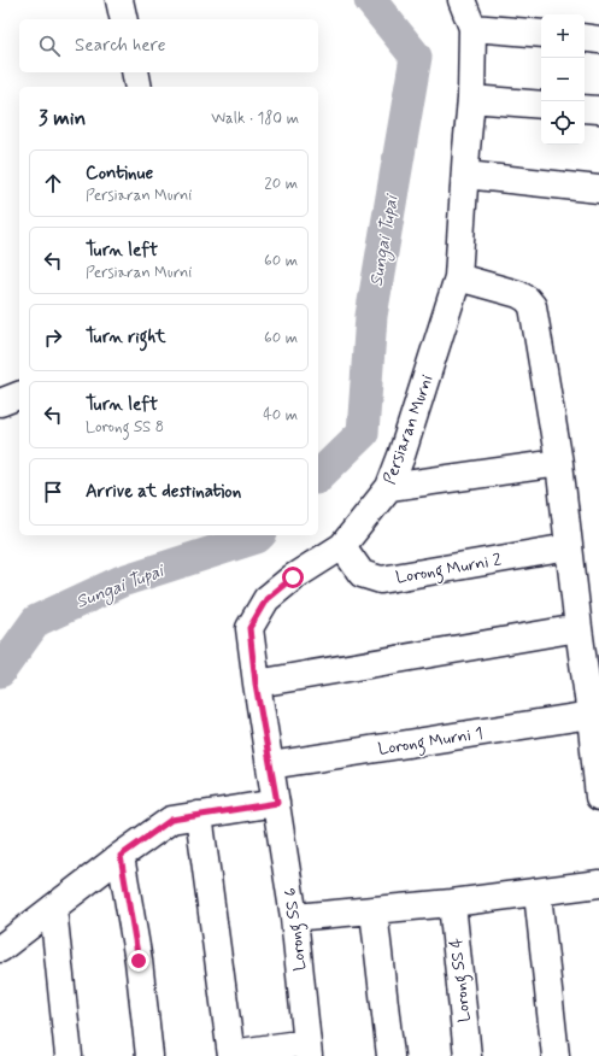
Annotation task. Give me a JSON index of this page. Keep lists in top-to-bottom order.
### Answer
{
  "streets": {
    "street": [
      "Persiaran Murni",
      "Lorong Murni 2",
      "Lorong Murni 1",
      "Lorong SS 6",
      "Lorong SS 4"
    ]
  },
  "crossings": [
    ["Persiaran Murni", "Lorong Murni 2"],
    ["Persiaran Murni", "Lorong Murni 1"],
    ["Persiaran Murni", "Lorong SS 6"]
  ],
  "water": ["Sungai Tupai"],
  "page": {
    "map_buttons": ["+", "−"],
    "search": "Search here",
    "heading": ["3 min", "Walk · 180 m"],
    "list": [
      ["Continue", "Persiaran Murni", "20 m"],
      ["Turn left", "Persiaran Murni", "60 m"],
      ["Turn right", "60 m"],
      ["Turn left", "Lorong SS 8", "40 m"],
      "Arrive at destination"
    ]
  }
}
